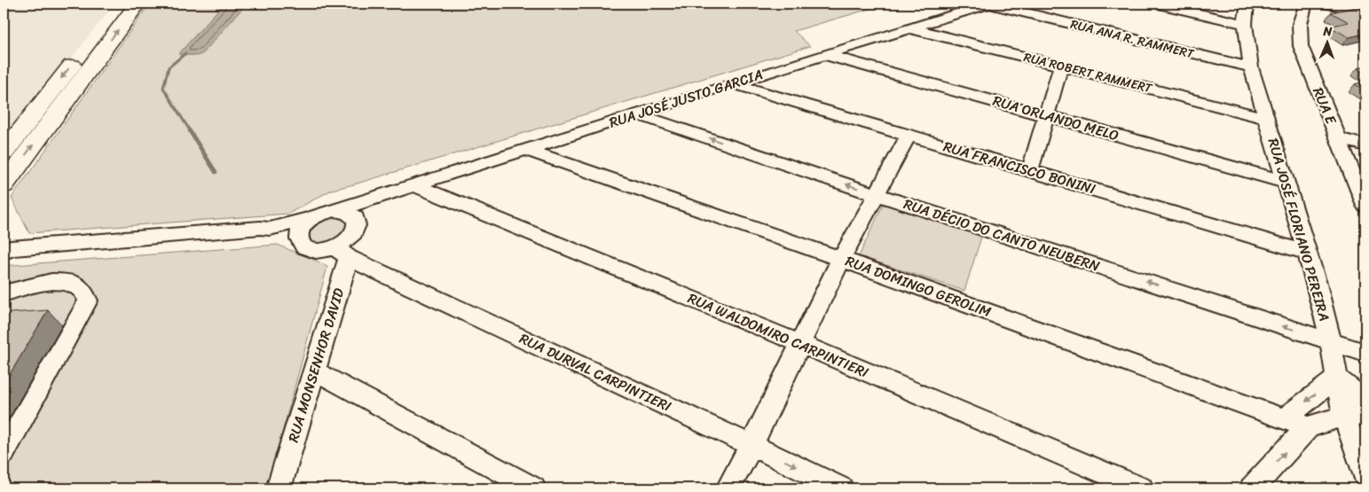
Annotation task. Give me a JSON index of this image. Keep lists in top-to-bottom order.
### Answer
{
  "streets": {
    "street": [
      "RUA ANA R. RAMMERT",
      "RUA ROBERT RAMMERT",
      "RUA JOSÉ JUSTO GARCIA",
      "RUA E",
      "RUA ORLANDO MELO",
      "RUA FRANCISCO BONINI",
      "RUA JOSÉ FLORIANO PEREIRA",
      "RUA DÉCIO DO CANTO NEUBERN",
      "RUA DOMINGO GEROLIM",
      "RUA WALDOMIRO CARPINTIERI",
      "RUA MONSENHOR DAVID",
      "RUA DURVAL CARPINTIERI"
    ]
  },
  "crossings": [
    ["RUA ANA R. RAMMERT", "RUA JOSÉ JUSTO GARCIA"],
    ["RUA ANA R. RAMMERT", "RUA JOSÉ FLORIANO PEREIRA"],
    ["RUA ROBERT RAMMERT", "RUA JOSÉ JUSTO GARCIA"],
    ["RUA ROBERT RAMMERT", "RUA JOSÉ FLORIANO PEREIRA"],
    ["RUA JOSÉ JUSTO GARCIA", "RUA ORLANDO MELO"],
    ["RUA JOSÉ JUSTO GARCIA", "RUA FRANCISCO BONINI"],
    ["RUA JOSÉ JUSTO GARCIA", "RUA DÉCIO DO CANTO NEUBERN"],
    ["RUA JOSÉ JUSTO GARCIA", "RUA DOMINGO GEROLIM"],
    ["RUA JOSÉ JUSTO GARCIA", "RUA WALDOMIRO CARPINTIERI"],
    ["RUA JOSÉ JUSTO GARCIA", "RUA MONSENHOR DAVID"],
    ["RUA JOSÉ JUSTO GARCIA", "RUA DURVAL CARPINTIERI"],
    ["RUA ORLANDO MELO", "RUA JOSÉ FLORIANO PEREIRA"],
    ["RUA FRANCISCO BONINI", "RUA JOSÉ FLORIANO PEREIRA"],
    ["RUA JOSÉ FLORIANO PEREIRA", "RUA DÉCIO DO CANTO NEUBERN"],
    ["RUA MONSENHOR DAVID", "RUA DURVAL CARPINTIERI"]
  ],
  "one_way": ["RUA DÉCIO DO CANTO NEUBERN"],
  "north": "top"
}
